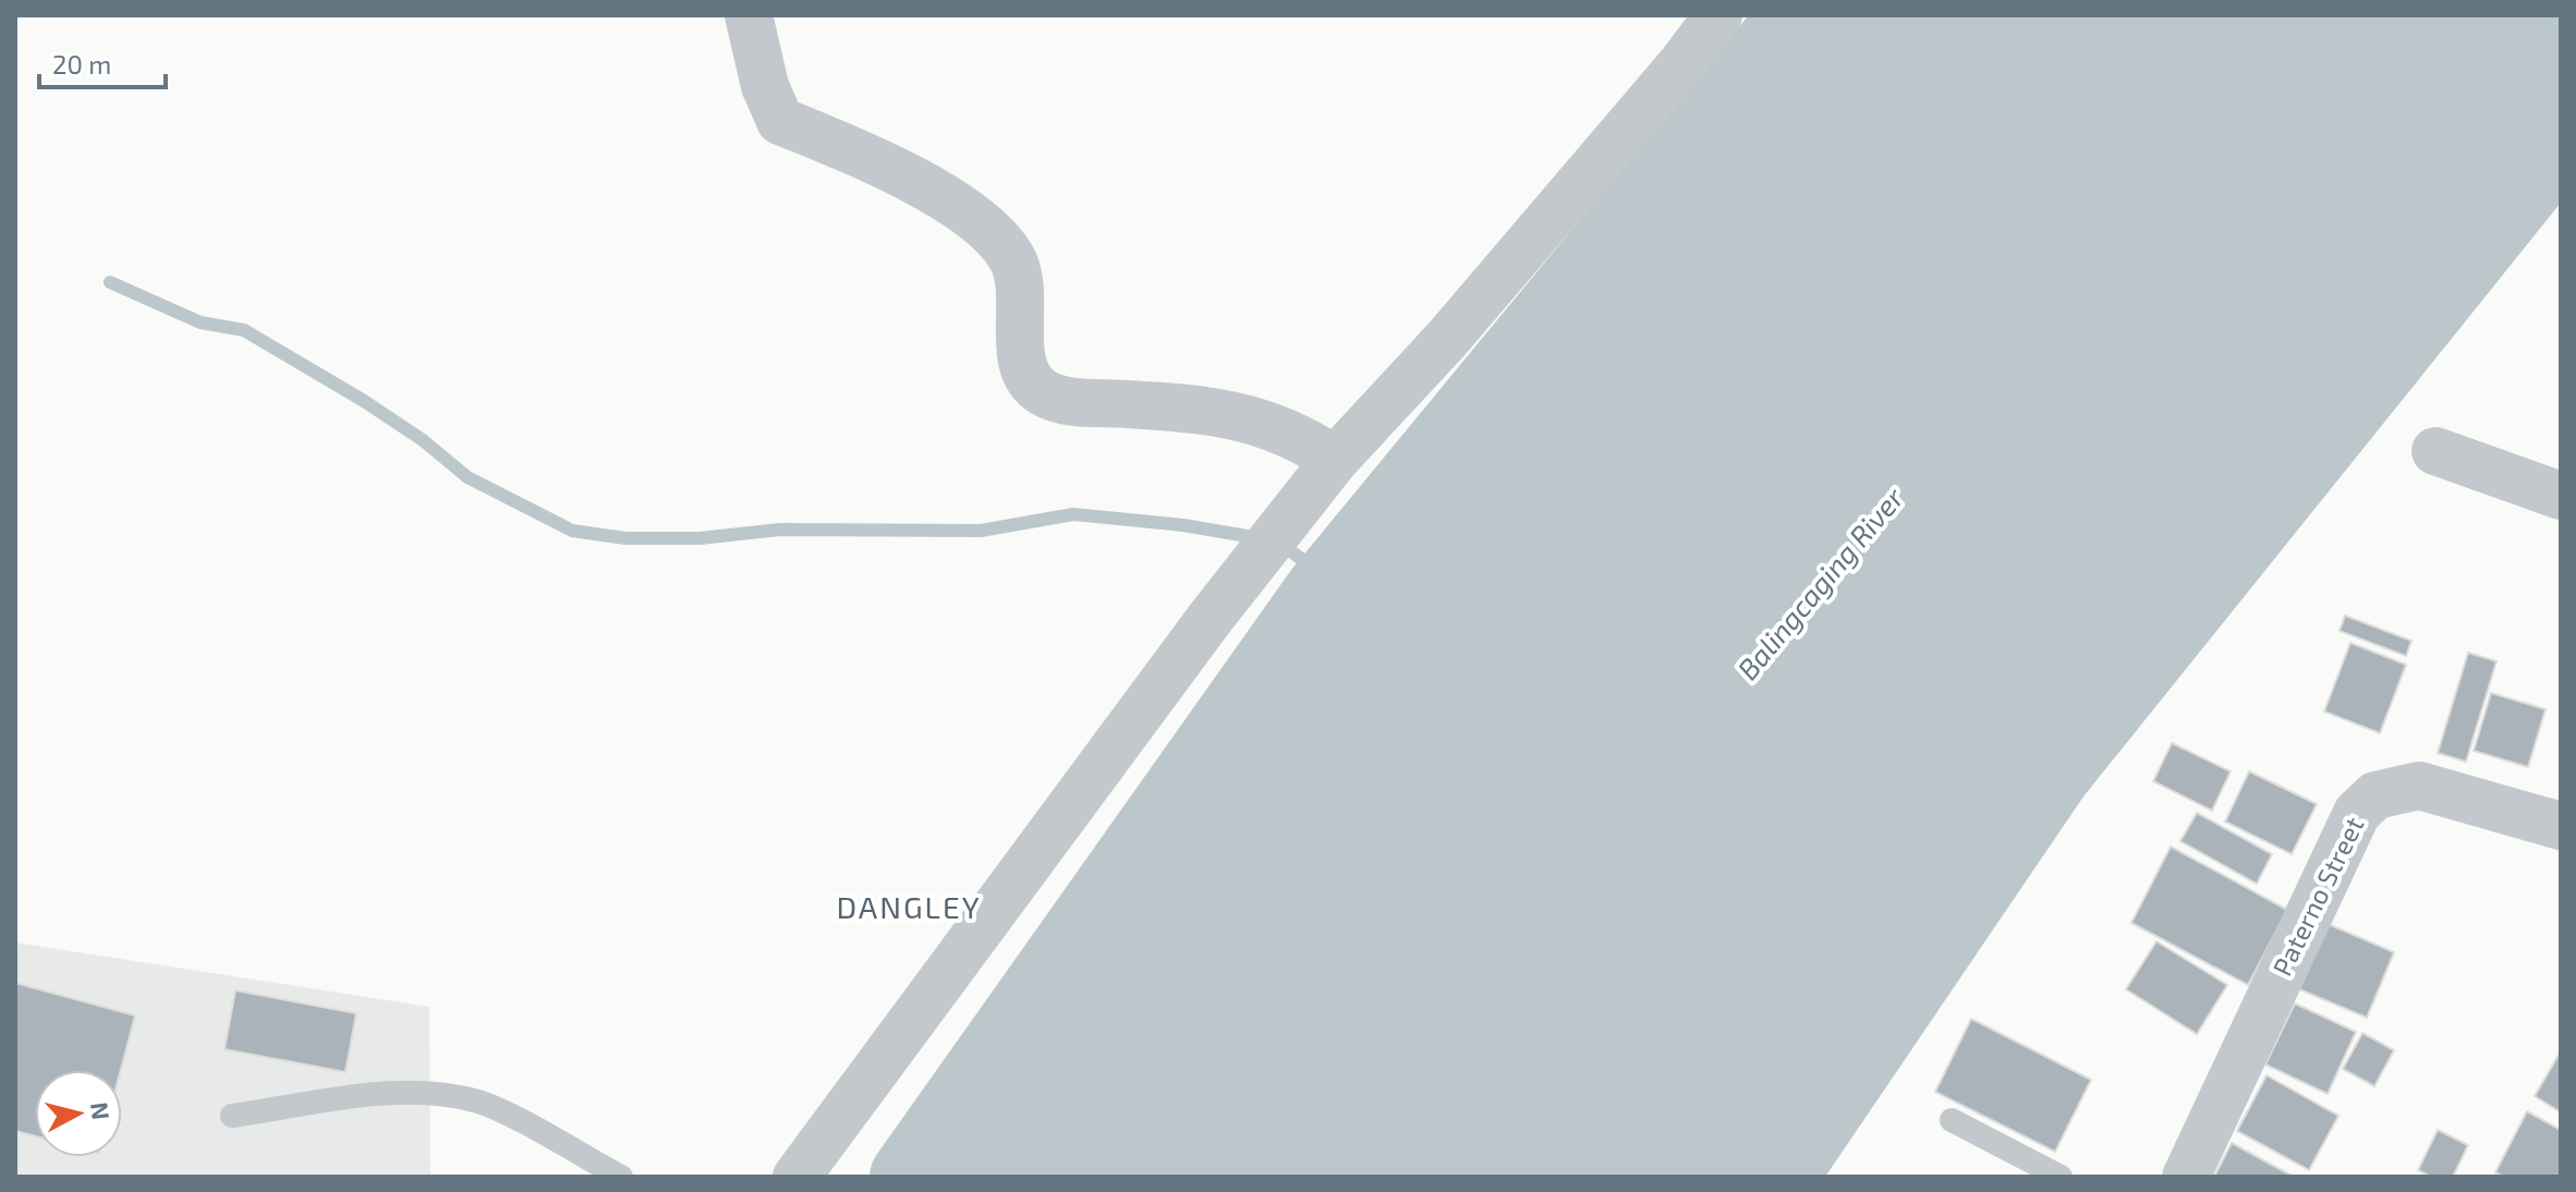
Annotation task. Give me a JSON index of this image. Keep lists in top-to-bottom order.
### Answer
{
  "streets": {
    "street": ["Paterno Street"]
  },
  "districts": ["DANGLEY"],
  "water": ["Balingcaging River"],
  "scale_bar": "20 m",
  "north": "right"
}
